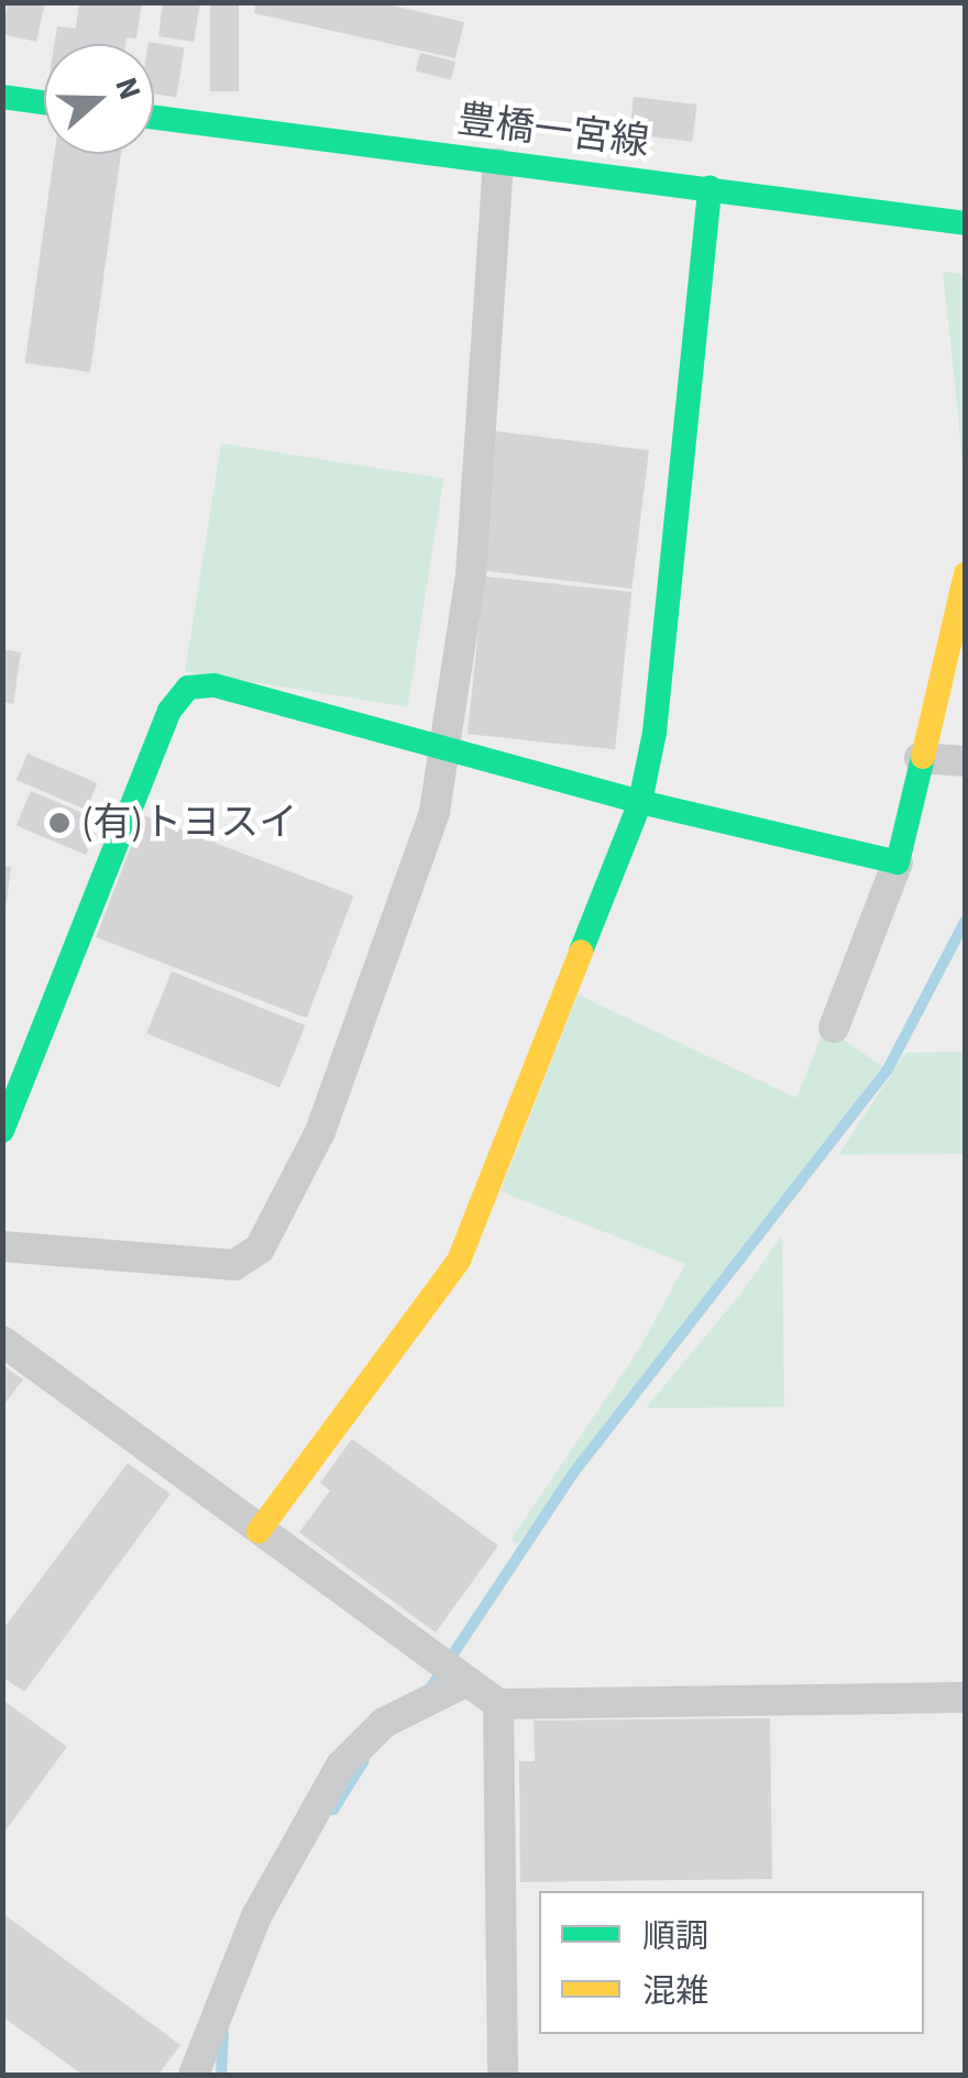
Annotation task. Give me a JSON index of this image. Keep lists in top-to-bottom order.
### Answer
{
  "streets": {
    "street": ["豊橋一宮線"]
  },
  "places": ["(有)トヨスイ"],
  "legend": ["順調", "混雑"],
  "north": "right"
}
